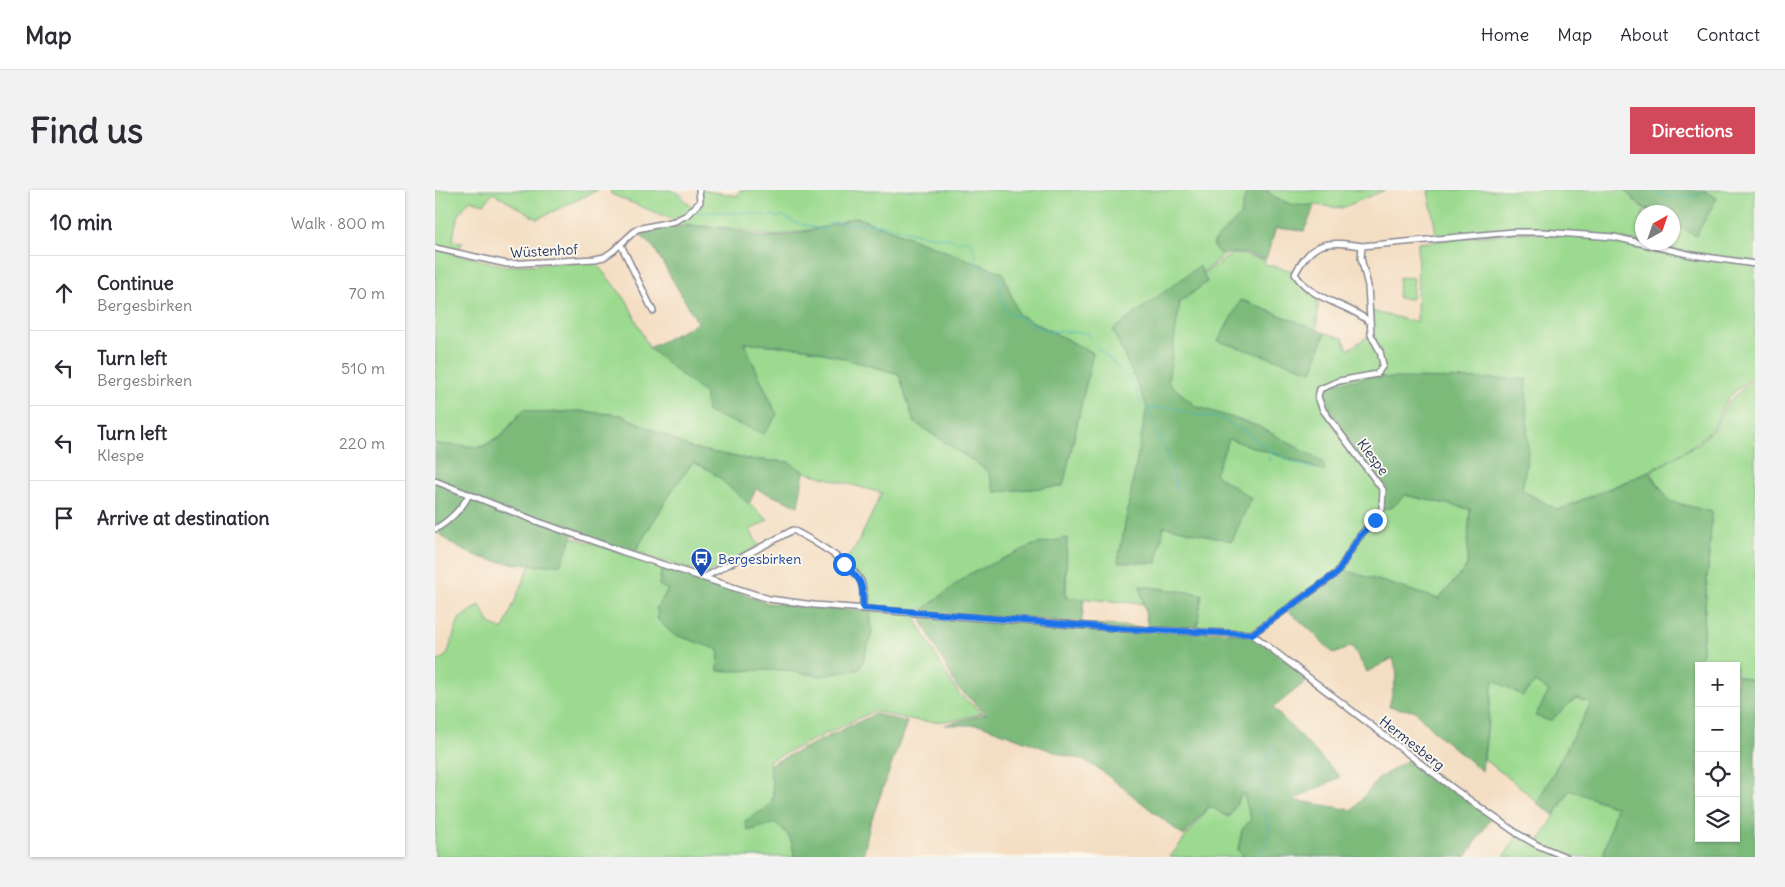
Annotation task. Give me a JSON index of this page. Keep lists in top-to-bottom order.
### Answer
{
  "streets": {
    "street": ["Wüstenhof", "Klespe", "Hermesberg"]
  },
  "crossings": [
    ["Klespe", "Hermesberg"]
  ],
  "places": {
    "bus stop": ["Bergesbirken"]
  },
  "north": "top right",
  "page": {
    "header": "Map",
    "nav": [
      "Home",
      "Map",
      "About",
      "Contact"
    ],
    "buttons": "Directions",
    "title": "Find us",
    "heading": ["10 min", "Walk · 800 m"],
    "list": [
      ["Continue", "Bergesbirken", "70 m"],
      ["Turn left", "Bergesbirken", "510 m"],
      ["Turn left", "Klespe", "220 m"],
      "Arrive at destination"
    ],
    "map_buttons": ["+", "−"]
  }
}
